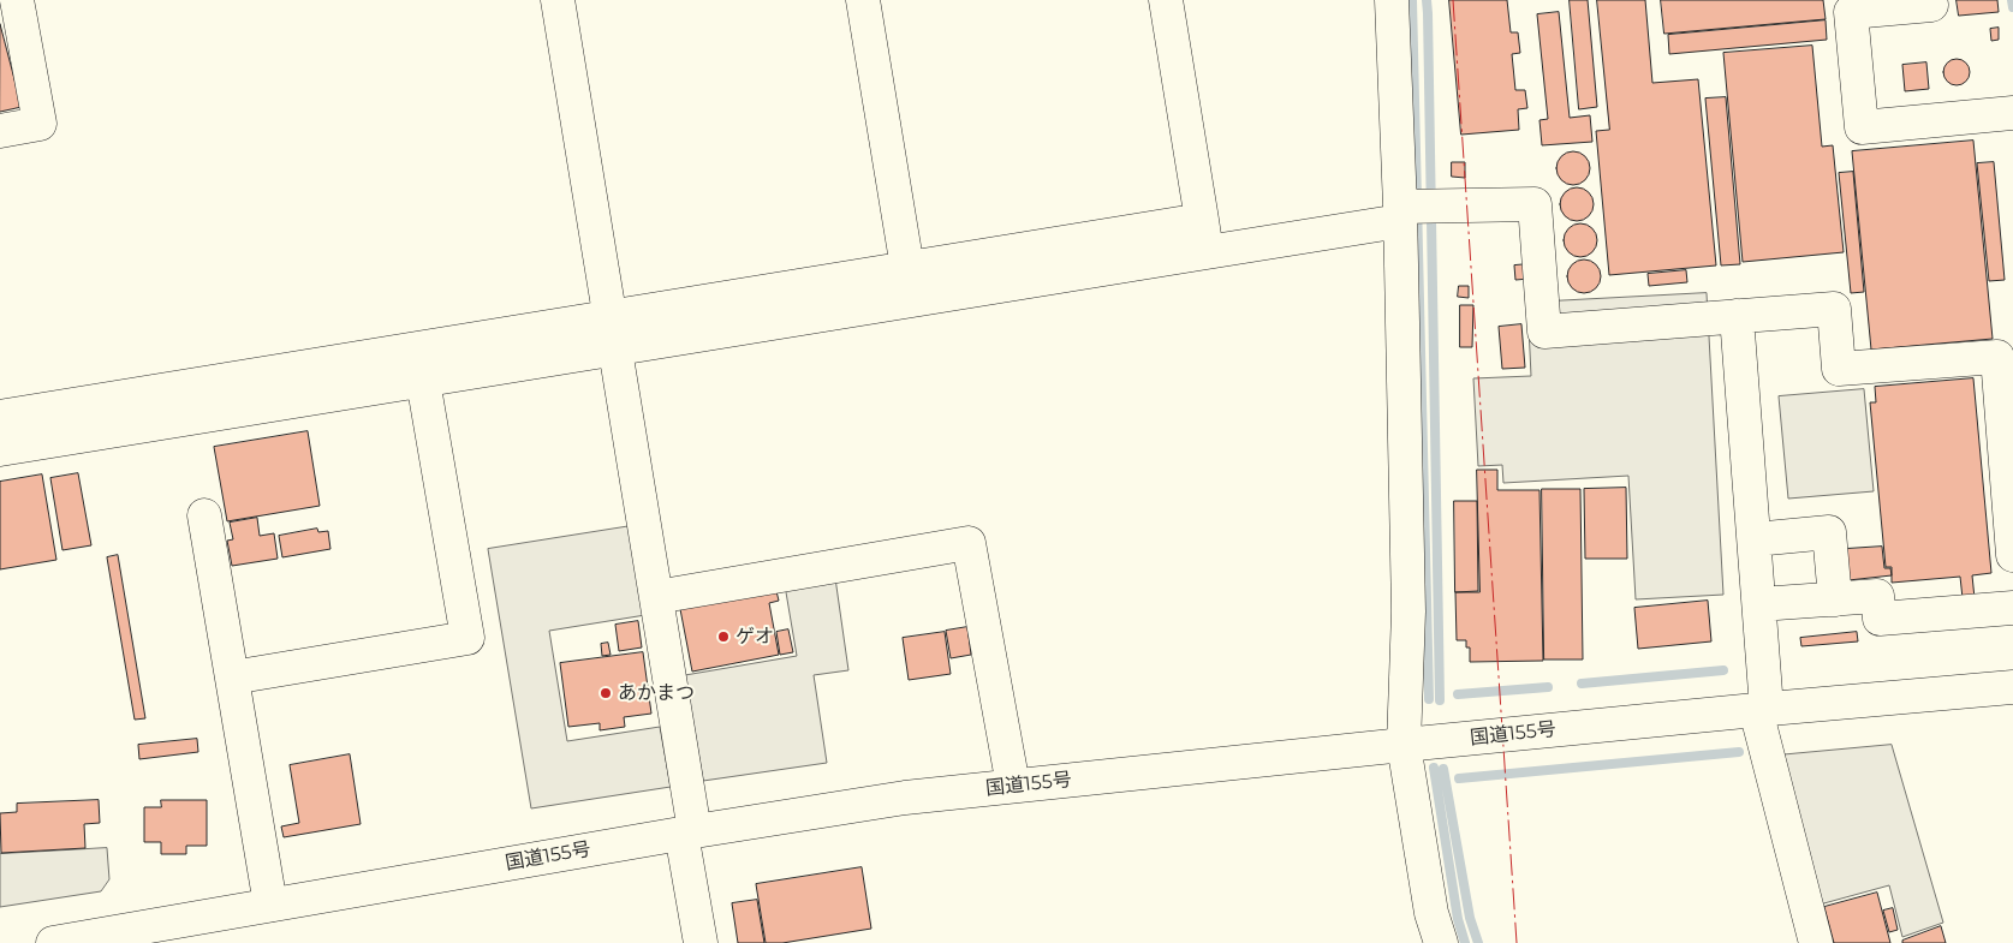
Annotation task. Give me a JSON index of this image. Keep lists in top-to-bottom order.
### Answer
{
  "streets": {
    "main road": ["国道155号"]
  },
  "places": ["ゲオ", "あかまつ"]
}
